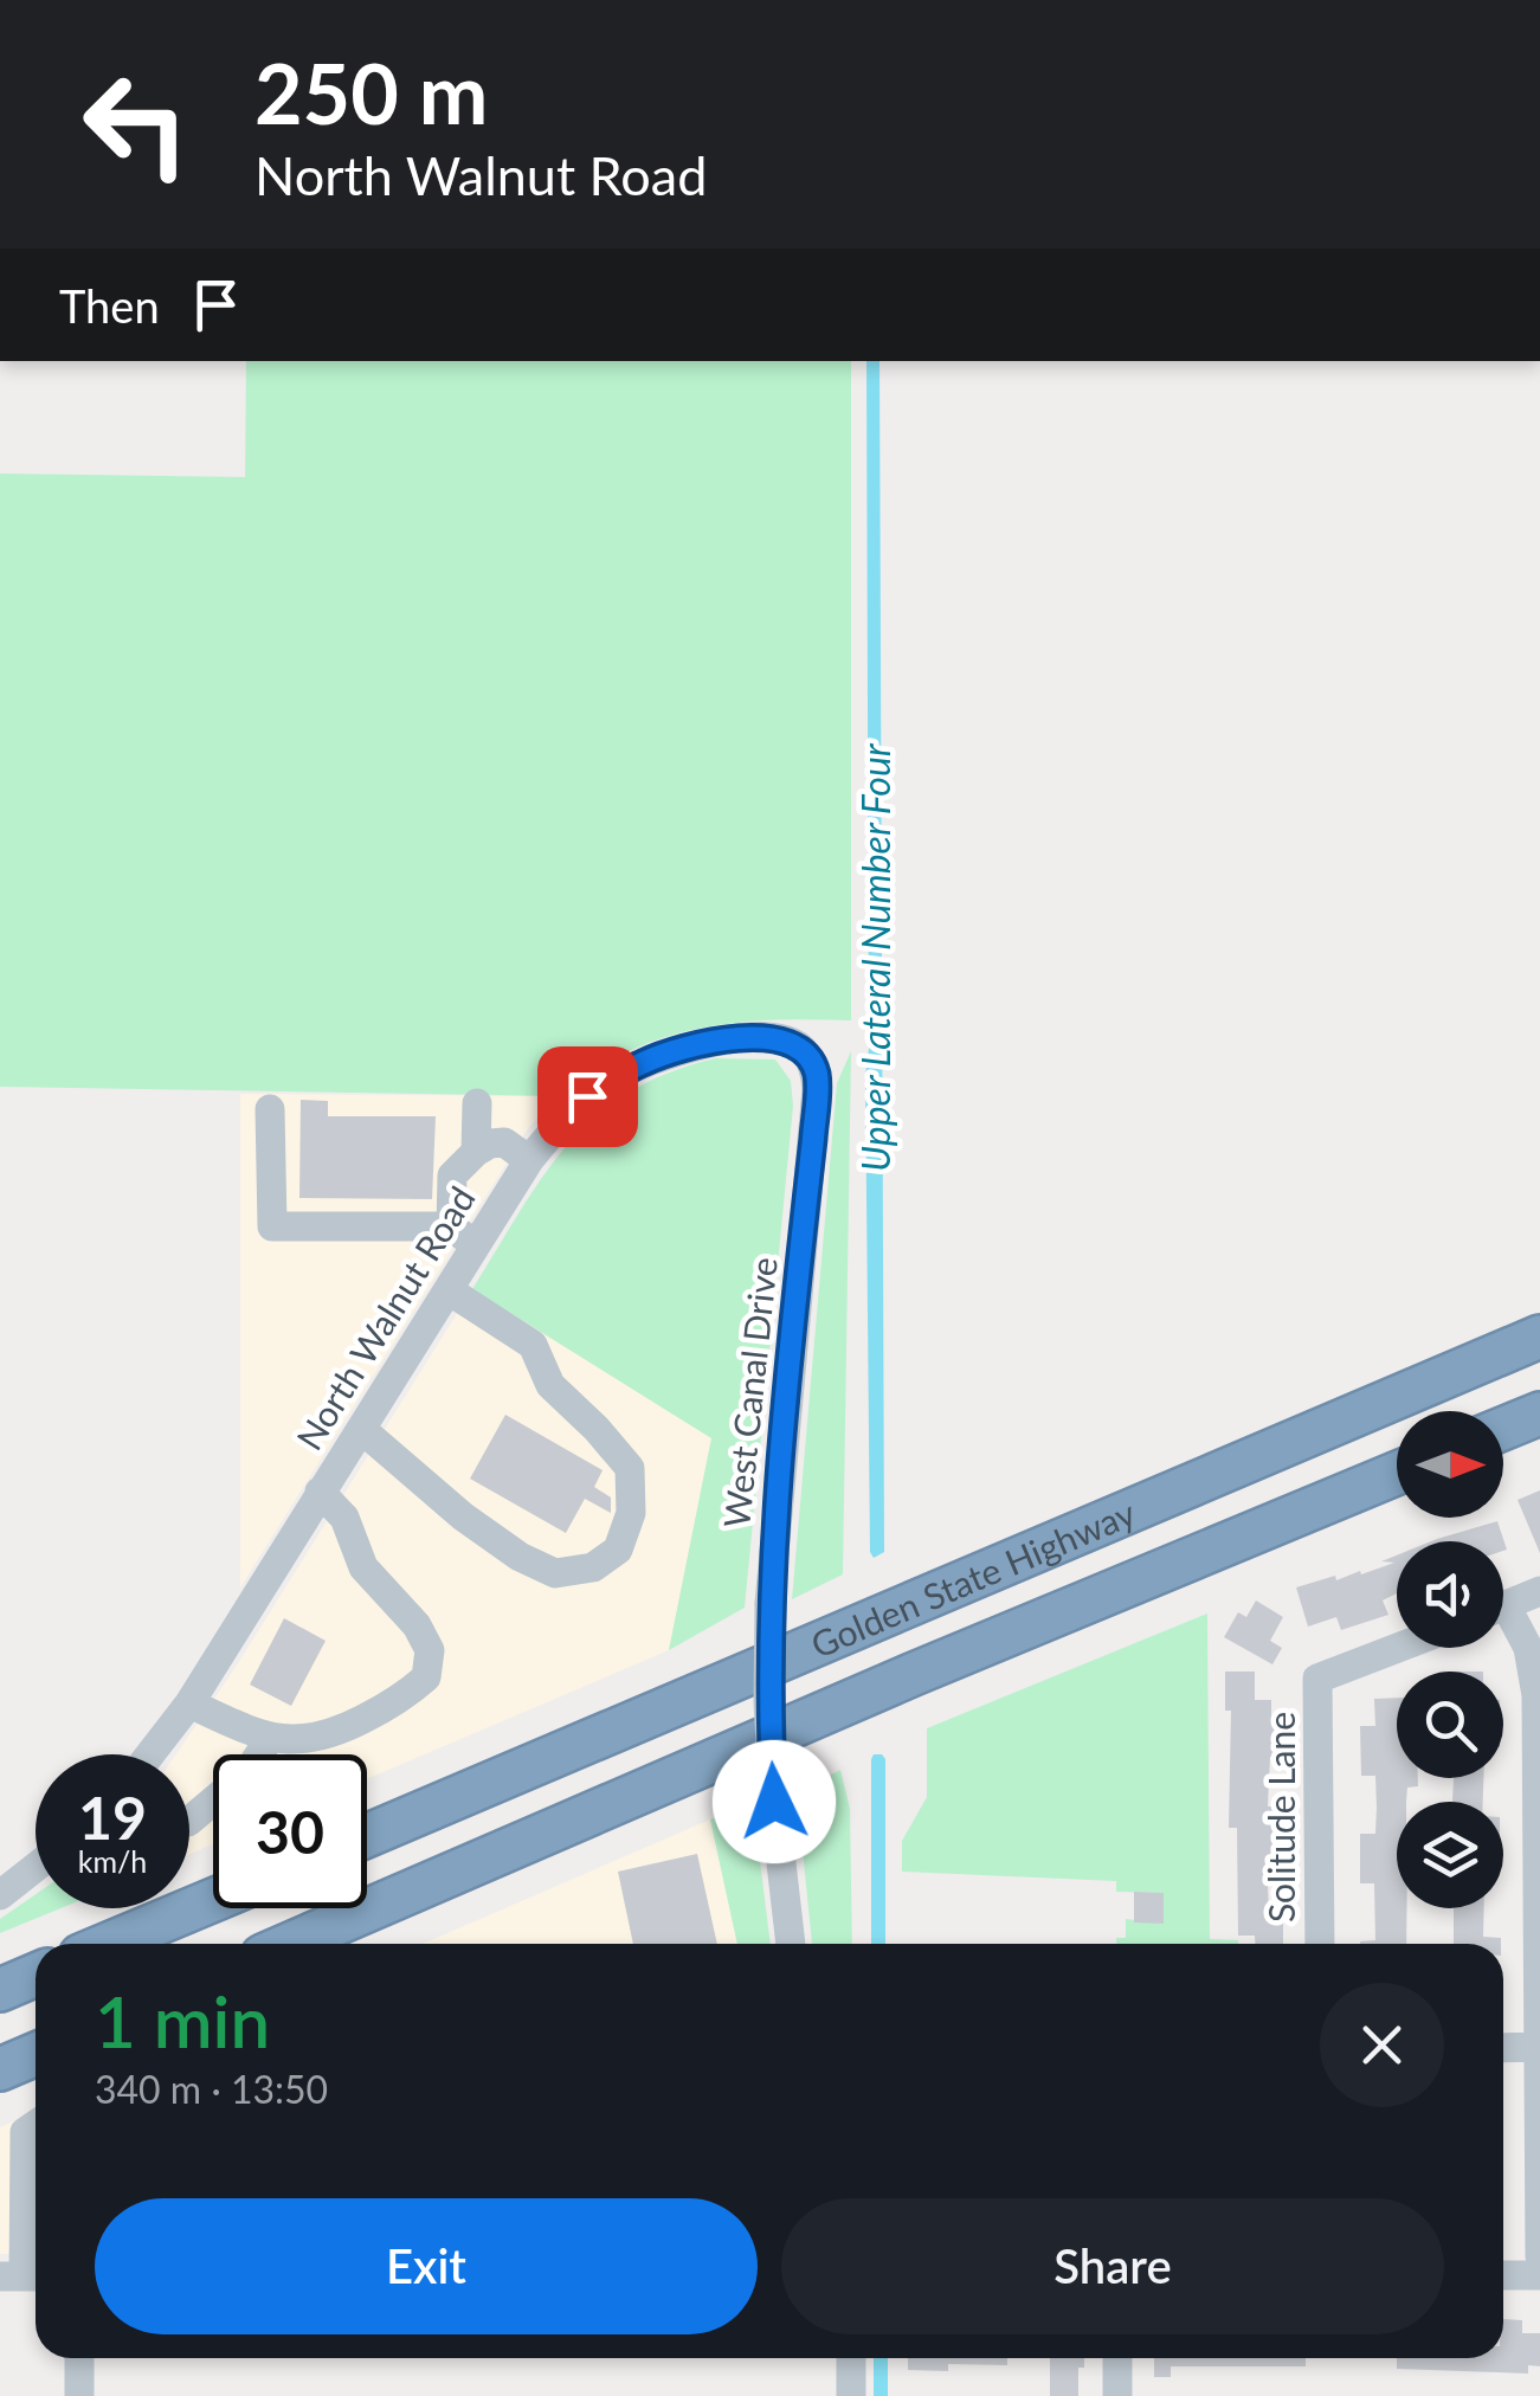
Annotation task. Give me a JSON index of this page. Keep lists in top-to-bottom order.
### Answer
{
  "streets": {
    "highway": ["Golden State Highway"],
    "street": ["North Walnut Road", "West Canal Drive", "Solitude Lane"]
  },
  "crossings": [
    ["North Walnut Road", "West Canal Drive"]
  ],
  "water": ["Upper Lateral Number Four"],
  "north": "right",
  "page": {
    "turn": ["250 m", "North Walnut Road"],
    "then": "Then",
    "speed": "19 km/h",
    "limit": "30",
    "heading": ["1 min", "340 m · 13:50"],
    "buttons": ["Exit", "Share"]
  }
}
